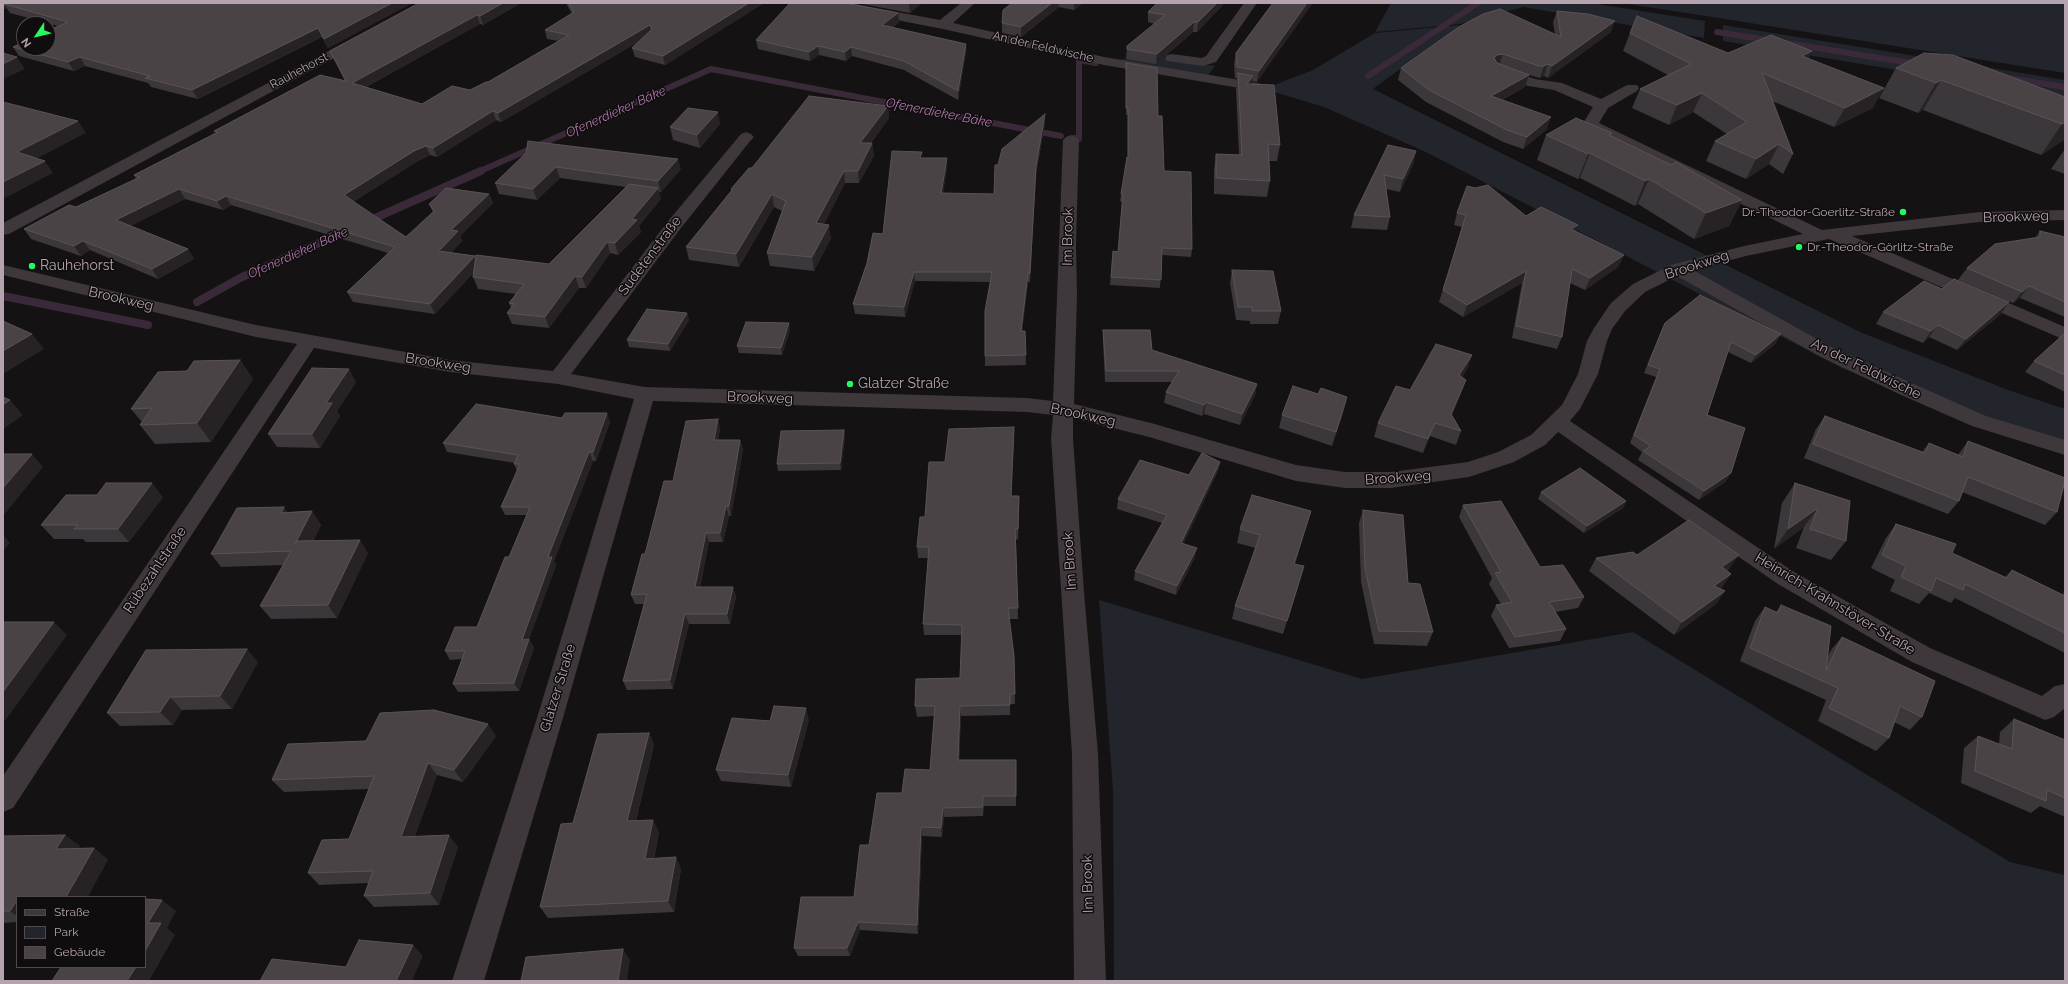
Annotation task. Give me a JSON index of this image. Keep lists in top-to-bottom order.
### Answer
{
  "streets": {
    "street": [
      "An der Feldwische",
      "Rauhehorst",
      "Brookweg",
      "Im Brook",
      "Sudetenstraße",
      "Rübezahlstraße",
      "Heinrich-Krahnstöver-Straße",
      "Glatzer Straße"
    ]
  },
  "crossings": [
    ["An der Feldwische", "Brookweg"],
    ["Brookweg", "Im Brook"],
    ["Brookweg", "Sudetenstraße"],
    ["Brookweg", "Rübezahlstraße"],
    ["Brookweg", "Heinrich-Krahnstöver-Straße"],
    ["Brookweg", "Glatzer Straße"]
  ],
  "water": ["Ofenerdieker Bäke"],
  "places": [
    "Dr.-Theodor-Goerlitz-Straße",
    "Dr.-Theodor-Görlitz-Straße",
    "Rauhehorst",
    "Glatzer Straße"
  ],
  "legend": ["Straße", "Park", "Gebäude"],
  "north": "bottom left"
}
